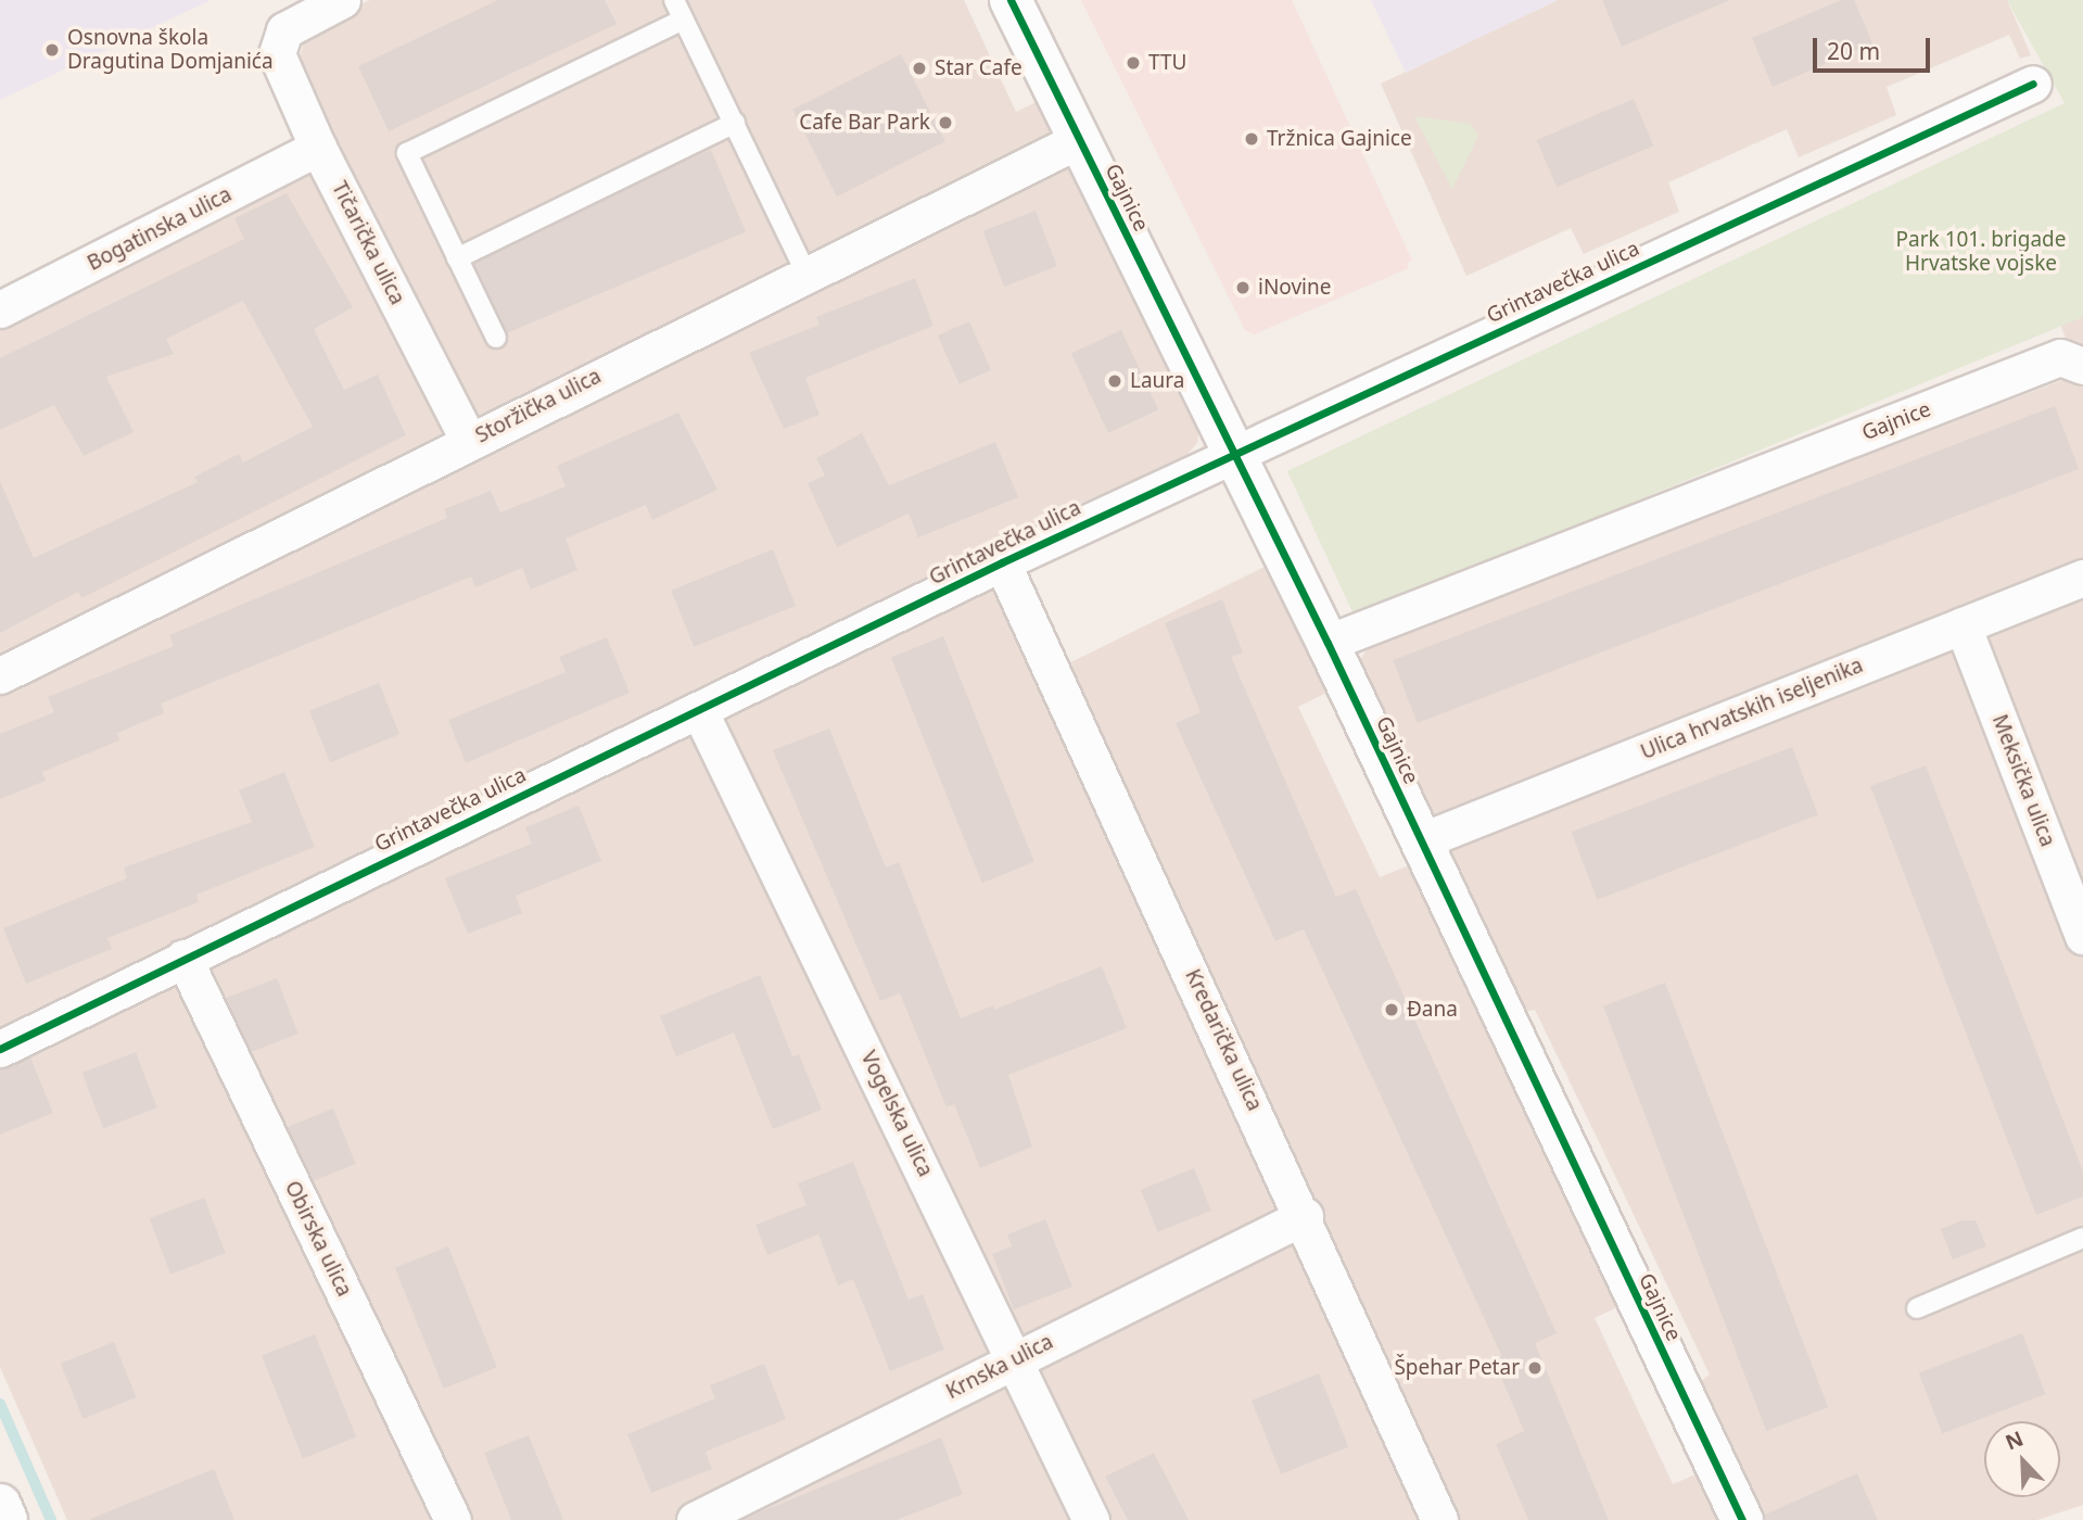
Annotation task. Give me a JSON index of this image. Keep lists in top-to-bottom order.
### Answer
{
  "streets": {
    "street": [
      "Gajnice",
      "Bogatinska ulica",
      "Tičarička ulica",
      "Grintavečka ulica",
      "Storžička ulica",
      "Ulica hrvatskih iseljenika",
      "Meksička ulica",
      "Kredarička ulica",
      "Vogelska ulica",
      "Obirska ulica",
      "Krnska ulica"
    ]
  },
  "crossings": [
    ["Gajnice", "Grintavečka ulica"],
    ["Gajnice", "Storžička ulica"],
    ["Gajnice", "Ulica hrvatskih iseljenika"],
    ["Bogatinska ulica", "Tičarička ulica"],
    ["Tičarička ulica", "Storžička ulica"],
    ["Grintavečka ulica", "Kredarička ulica"],
    ["Grintavečka ulica", "Vogelska ulica"],
    ["Grintavečka ulica", "Obirska ulica"],
    ["Ulica hrvatskih iseljenika", "Meksička ulica"],
    ["Kredarička ulica", "Krnska ulica"],
    ["Vogelska ulica", "Krnska ulica"]
  ],
  "parks": ["Park 101. brigade Hrvatske vojske"],
  "places": [
    "Osnovna škola Dragutina Domjanića",
    "TTU",
    "Star Cafe",
    "Cafe Bar Park",
    "Tržnica Gajnice",
    "iNovine",
    "Laura",
    "Đana",
    "Špehar Petar"
  ],
  "scale_bar": "20 m",
  "north": "top left"
}
